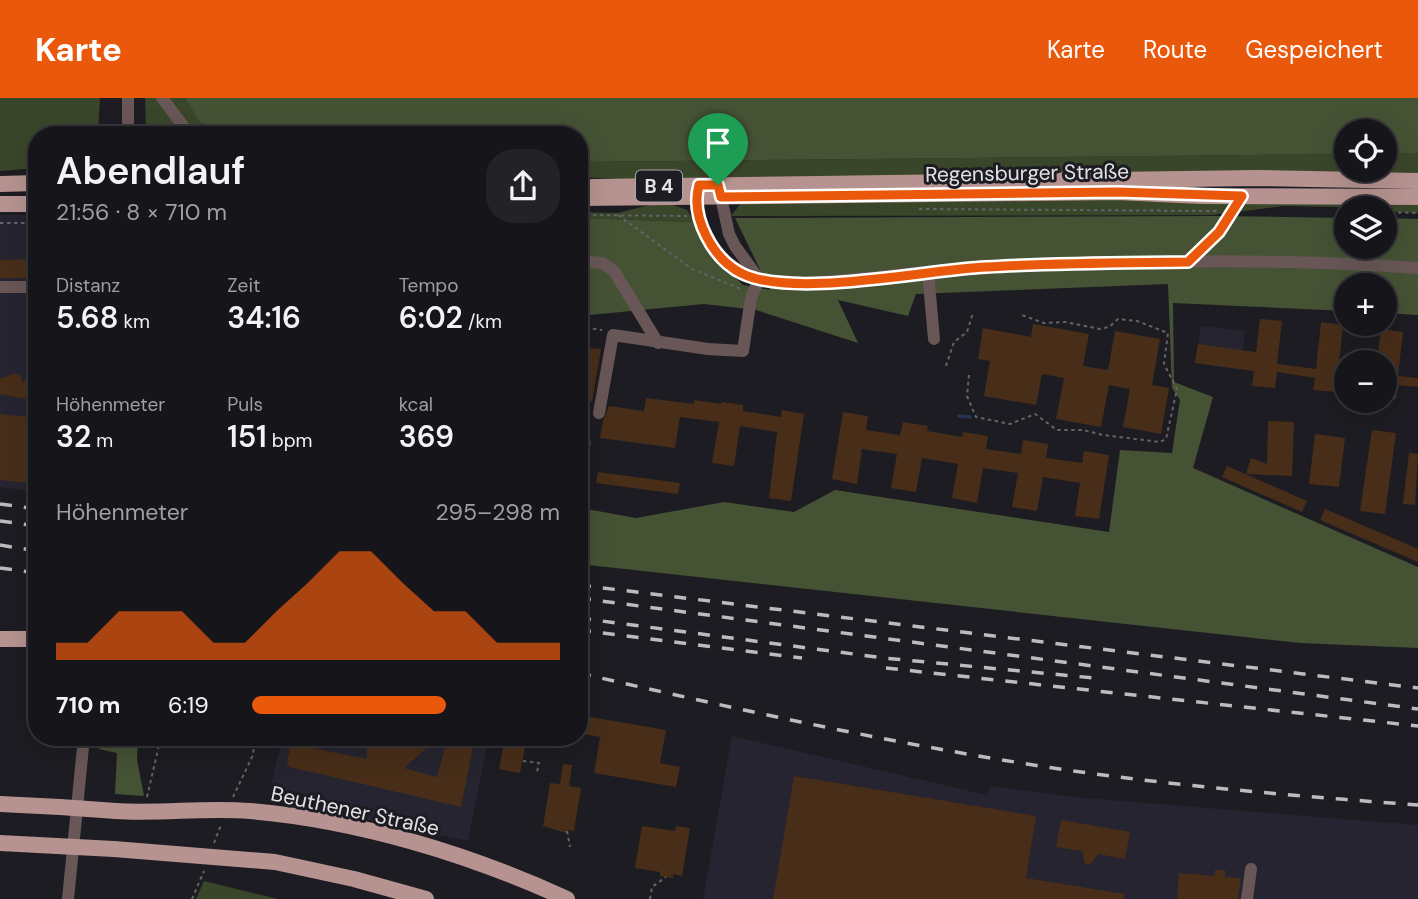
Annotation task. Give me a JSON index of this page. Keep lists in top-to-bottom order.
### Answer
{
  "streets": {
    "main road": ["Regensburger Straße", "B 4", "Beuthener Straße"]
  },
  "crossings": [
    ["Regensburger Straße", "B 4"]
  ],
  "page": {
    "header": "Karte",
    "nav": ["Karte", "Route", "Gespeichert"],
    "map_buttons": ["+", "−"],
    "heading": ["Abendlauf", "21:56 · 8 × 710 m"],
    "stats": [
      ["Distanz", "5.68 km"],
      ["Zeit", "34:16"],
      ["Tempo", "6:02 /km"],
      ["Höhenmeter", "32 m"],
      ["Puls", "151 bpm"],
      ["kcal", "369"]
    ],
    "chart": ["Höhenmeter", "295–298 m"],
    "list": [
      {
        "name": "710 m",
        "note": "6:19"
      }
    ]
  }
}
